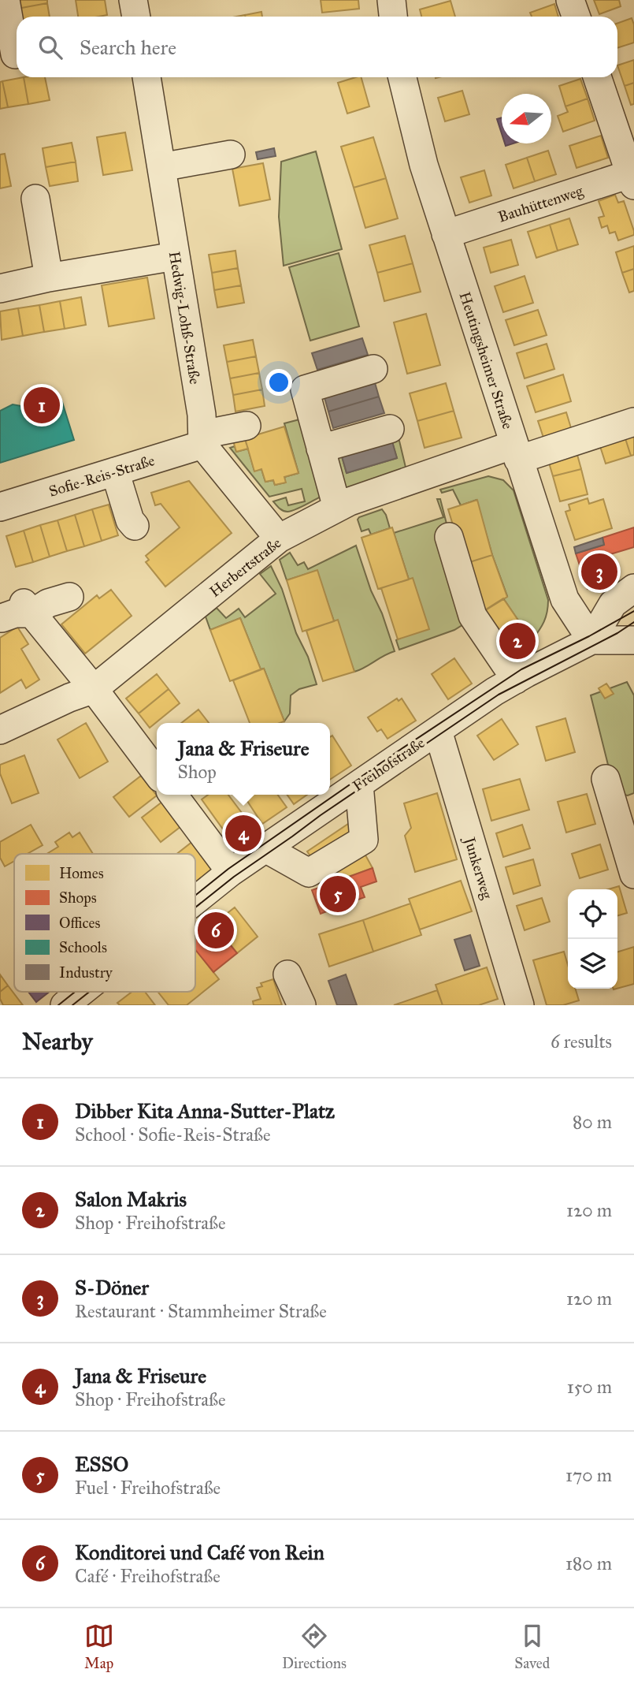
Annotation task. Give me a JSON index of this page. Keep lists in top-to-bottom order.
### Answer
{
  "streets": {
    "street": [
      "Bauhüttenweg",
      "Hedwig-Lohß-Straße",
      "Heutingsheimer Straße",
      "Sofie-Reis-Straße",
      "Herbertstraße",
      "Freihofstraße",
      "Junkerweg"
    ]
  },
  "crossings": [
    ["Bauhüttenweg", "Heutingsheimer Straße"],
    ["Hedwig-Lohß-Straße", "Sofie-Reis-Straße"],
    ["Heutingsheimer Straße", "Herbertstraße"],
    ["Heutingsheimer Straße", "Freihofstraße"],
    ["Freihofstraße", "Junkerweg"]
  ],
  "legend": [
    "Homes",
    "Shops",
    "Offices",
    "Schools",
    "Industry"
  ],
  "north": "left",
  "page": {
    "search": "Search here",
    "pins": [
      "1",
      "3",
      "2",
      "4",
      "5",
      "6"
    ],
    "popup": ["Jana & Friseure", "Shop"],
    "heading": ["Nearby", "6 results"],
    "list": [
      {
        "mark": "1",
        "name": "Dibber Kita Anna-Sutter-Platz",
        "note": "School · Sofie-Reis-Straße",
        "value": "80 m"
      },
      {
        "mark": "2",
        "name": "Salon Makris",
        "note": "Shop · Freihofstraße",
        "value": "120 m"
      },
      {
        "mark": "3",
        "name": "S-Döner",
        "note": "Restaurant · Stammheimer Straße",
        "value": "120 m"
      },
      {
        "mark": "4",
        "name": "Jana & Friseure",
        "note": "Shop · Freihofstraße",
        "value": "150 m"
      },
      {
        "mark": "5",
        "name": "ESSO",
        "note": "Fuel · Freihofstraße",
        "value": "170 m"
      },
      {
        "mark": "6",
        "name": "Konditorei und Café von Rein",
        "note": "Café · Freihofstraße",
        "value": "180 m"
      }
    ],
    "nav": ["Map", "Directions", "Saved"]
  }
}
